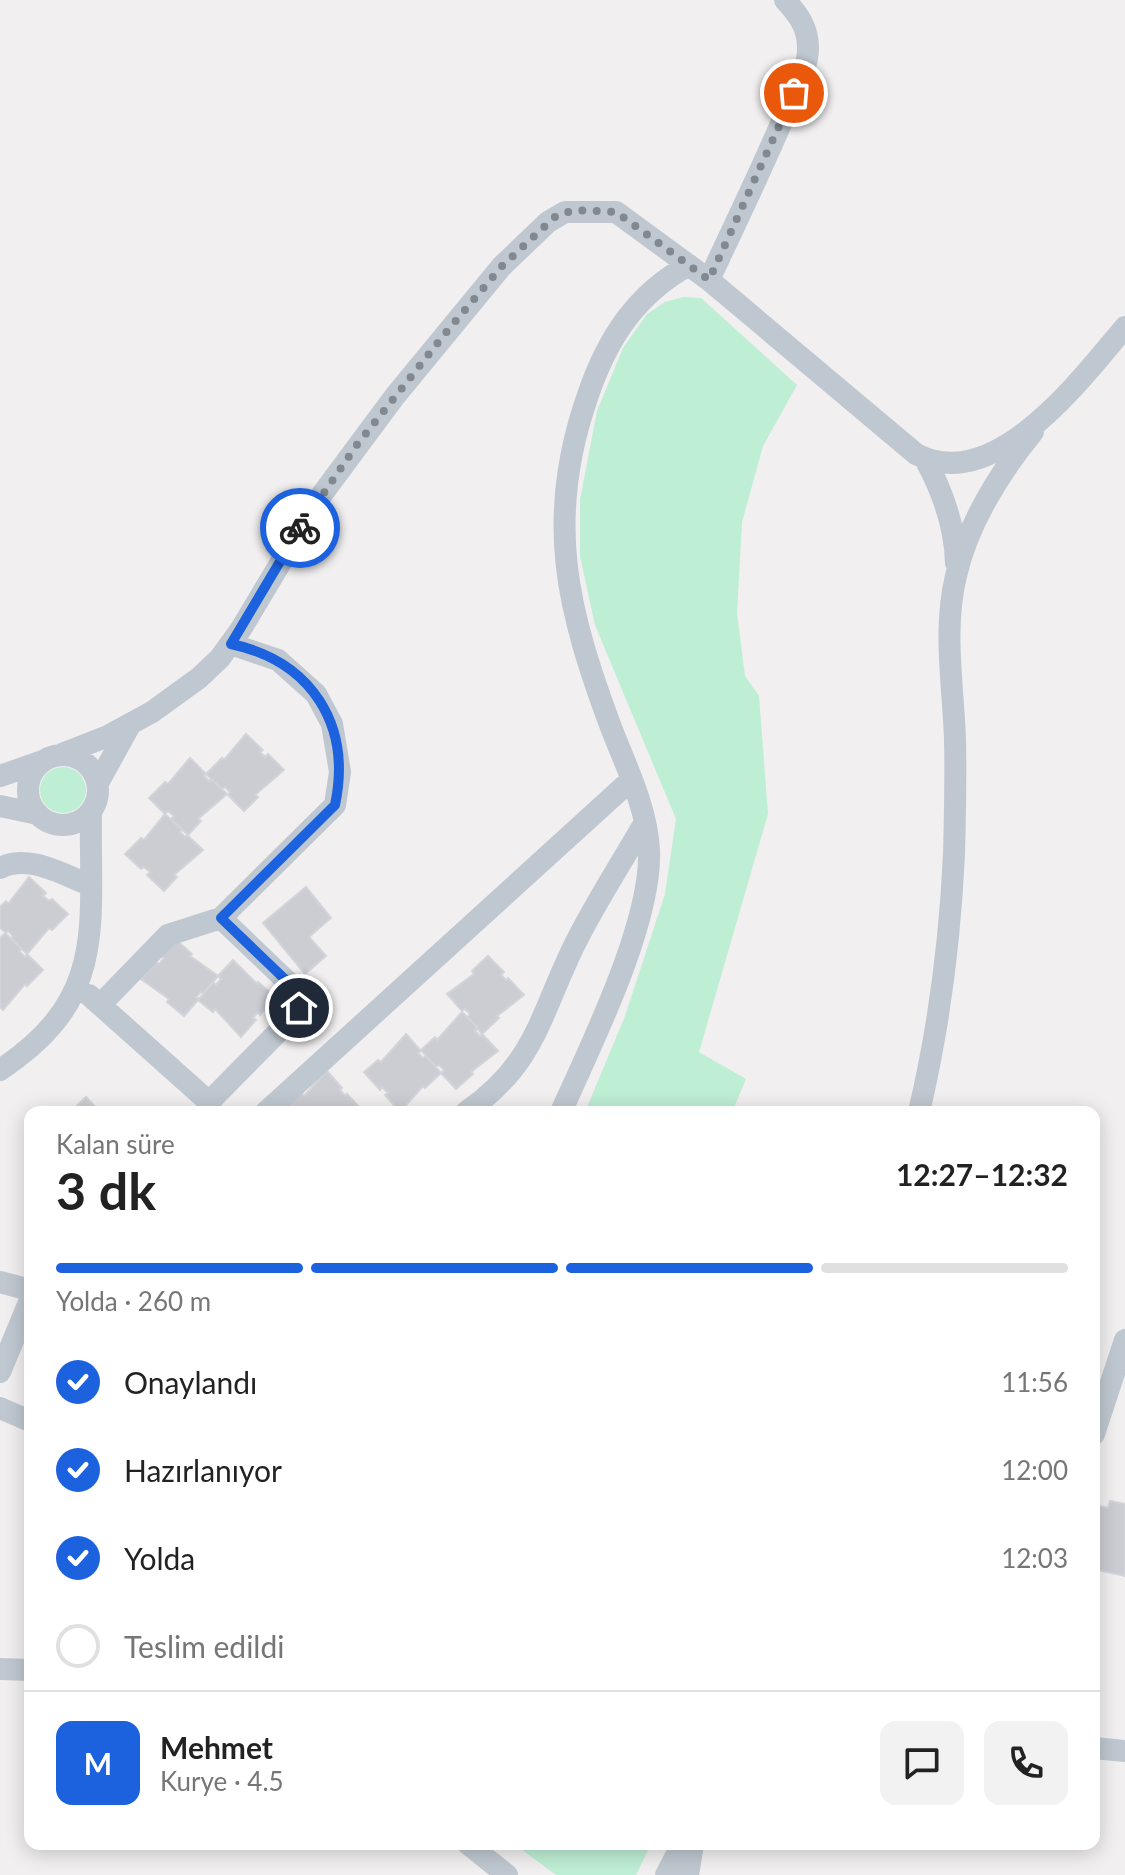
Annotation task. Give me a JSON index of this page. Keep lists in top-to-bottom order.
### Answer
{
  "page": {
    "heading": ["3 dk", "Kalan süre", "12:27–12:32"],
    "panel": ["Mehmet", "Kurye · 4.5"],
    "bar": "Yolda · 260 m",
    "list": [
      ["Onaylandı", "11:56"],
      ["Hazırlanıyor", "12:00"],
      ["Yolda", "12:03"],
      "Teslim edildi"
    ],
    "round": "M"
  }
}
